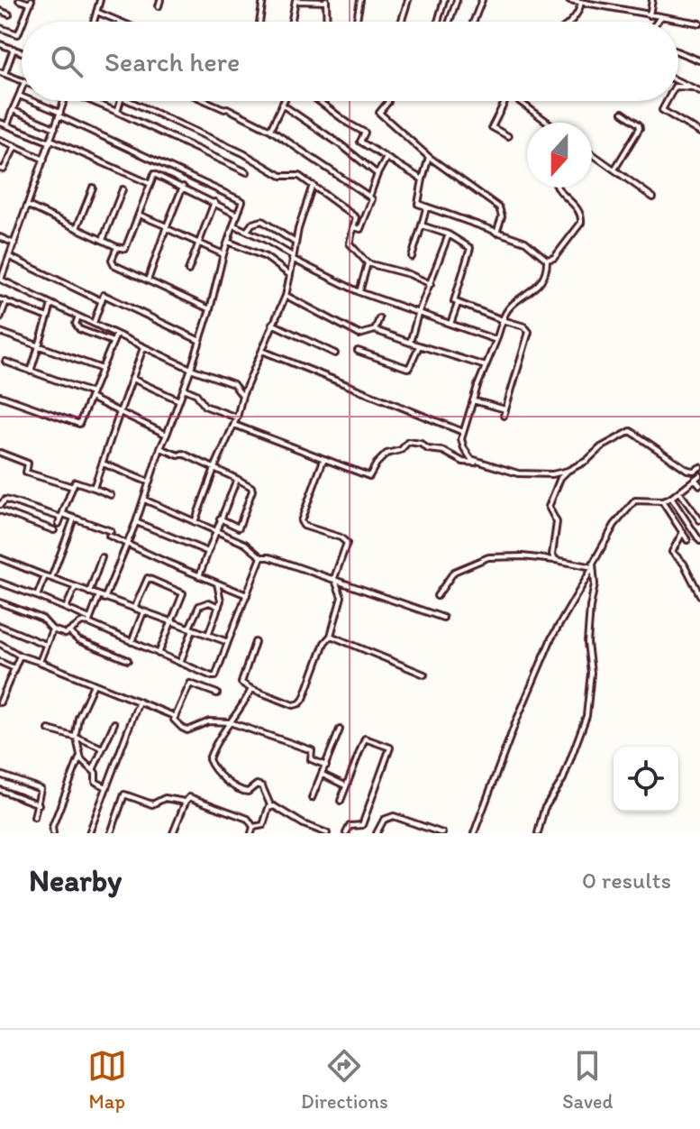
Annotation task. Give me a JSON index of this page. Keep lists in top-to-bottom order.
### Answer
{
  "north": "bottom",
  "page": {
    "search": "Search here",
    "heading": ["Nearby", "0 results"],
    "nav": ["Map", "Directions", "Saved"]
  }
}
